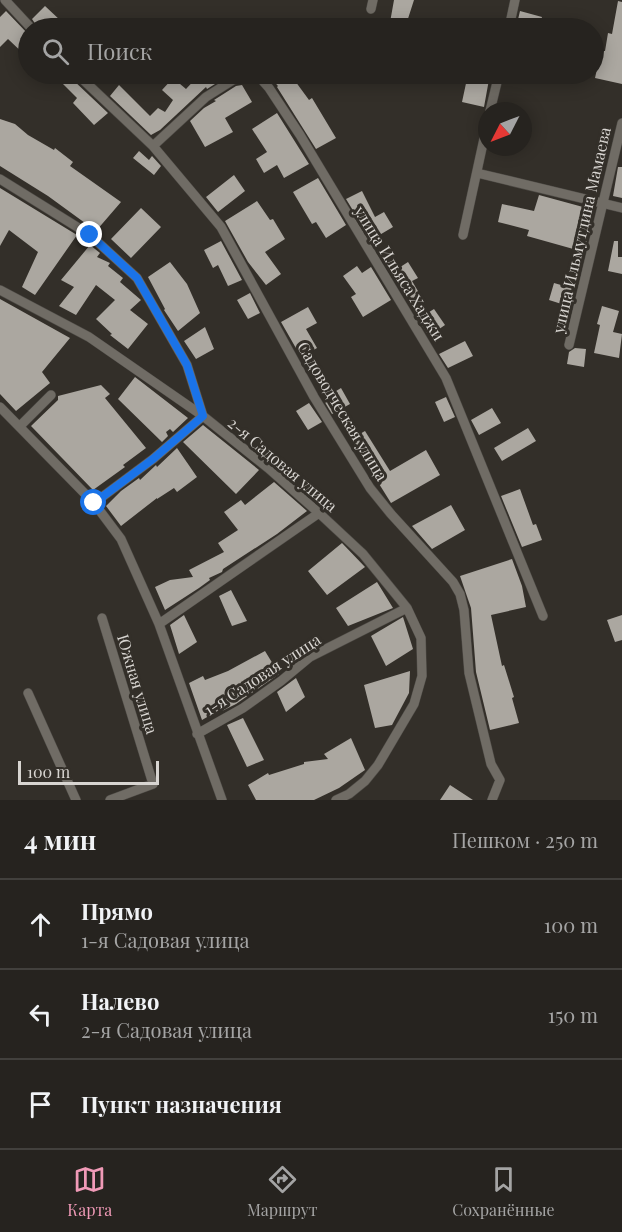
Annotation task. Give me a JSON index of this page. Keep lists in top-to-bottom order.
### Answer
{
  "streets": {
    "street": [
      "улица Ильмутдина Мамаева",
      "улица Ильяса Хаджи",
      "Садоводческая улица",
      "2-я Садовая улица",
      "1-я Садовая улица",
      "Южная улица"
    ]
  },
  "crossings": [
    ["улица Ильяса Хаджи", "Садоводческая улица"],
    ["2-я Садовая улица", "1-я Садовая улица"]
  ],
  "scale_bar": "100 m",
  "north": "bottom left",
  "page": {
    "search": "Поиск",
    "scale": "100 m",
    "heading": ["4 мин", "Пешком · 250 m"],
    "list": [
      ["Прямо", "1-я Садовая улица", "100 m"],
      ["Налево", "2-я Садовая улица", "150 m"],
      "Пункт назначения"
    ],
    "nav": ["Карта", "Маршрут", "Сохранённые"]
  }
}
